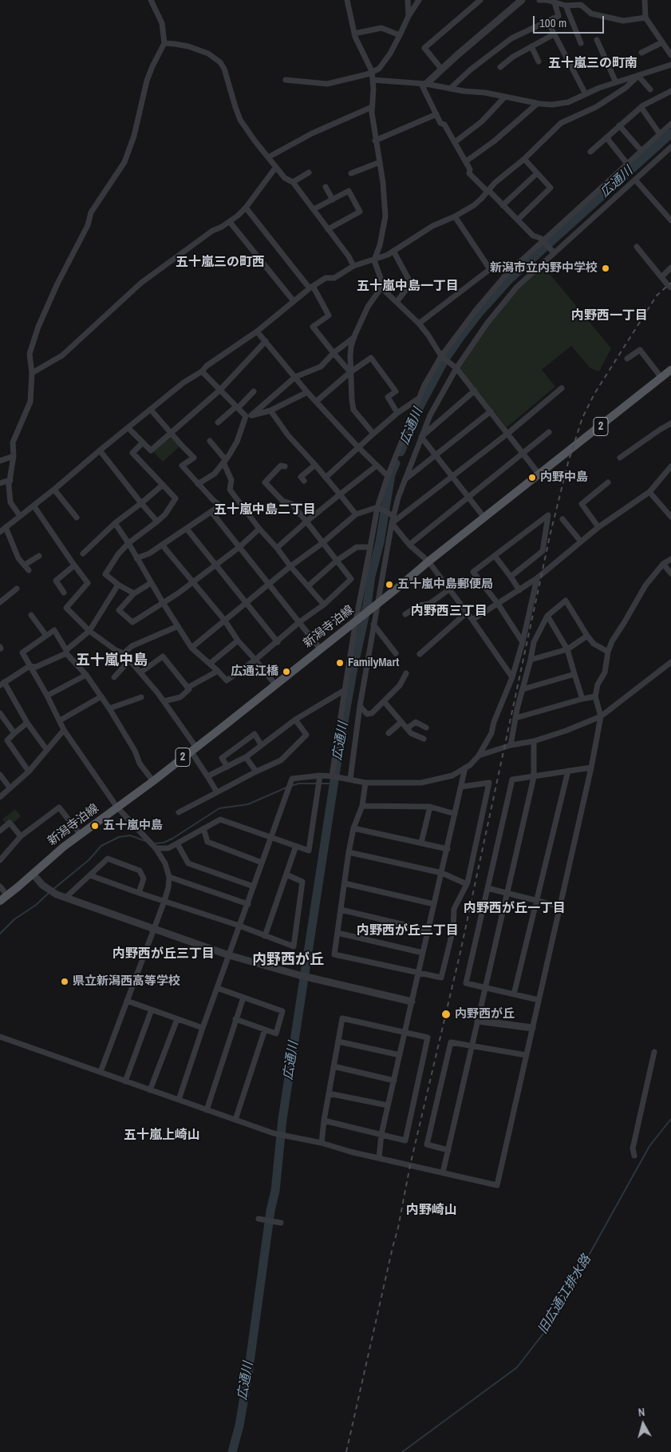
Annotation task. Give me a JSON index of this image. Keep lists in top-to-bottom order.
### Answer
{
  "streets": {
    "main road": ["2", "新潟寺泊線"]
  },
  "districts": [
    "五十嵐三の町南",
    "五十嵐三の町西",
    "五十嵐中島一丁目",
    "内野西一丁目",
    "五十嵐中島二丁目",
    "内野西三丁目",
    "五十嵐中島",
    "内野西が丘一丁目",
    "内野西が丘二丁目",
    "内野西が丘三丁目",
    "内野西が丘",
    "五十嵐上崎山",
    "内野崎山"
  ],
  "water": ["広通川", "旧広通江排水路"],
  "places": [
    "新潟市立内野中学校",
    "内野中島",
    "五十嵐中島郵便局",
    "FamilyMart",
    "広通江橋",
    "五十嵐中島",
    "県立新潟西高等学校",
    "内野西が丘"
  ],
  "scale_bar": "100 m",
  "north": "top"
}
